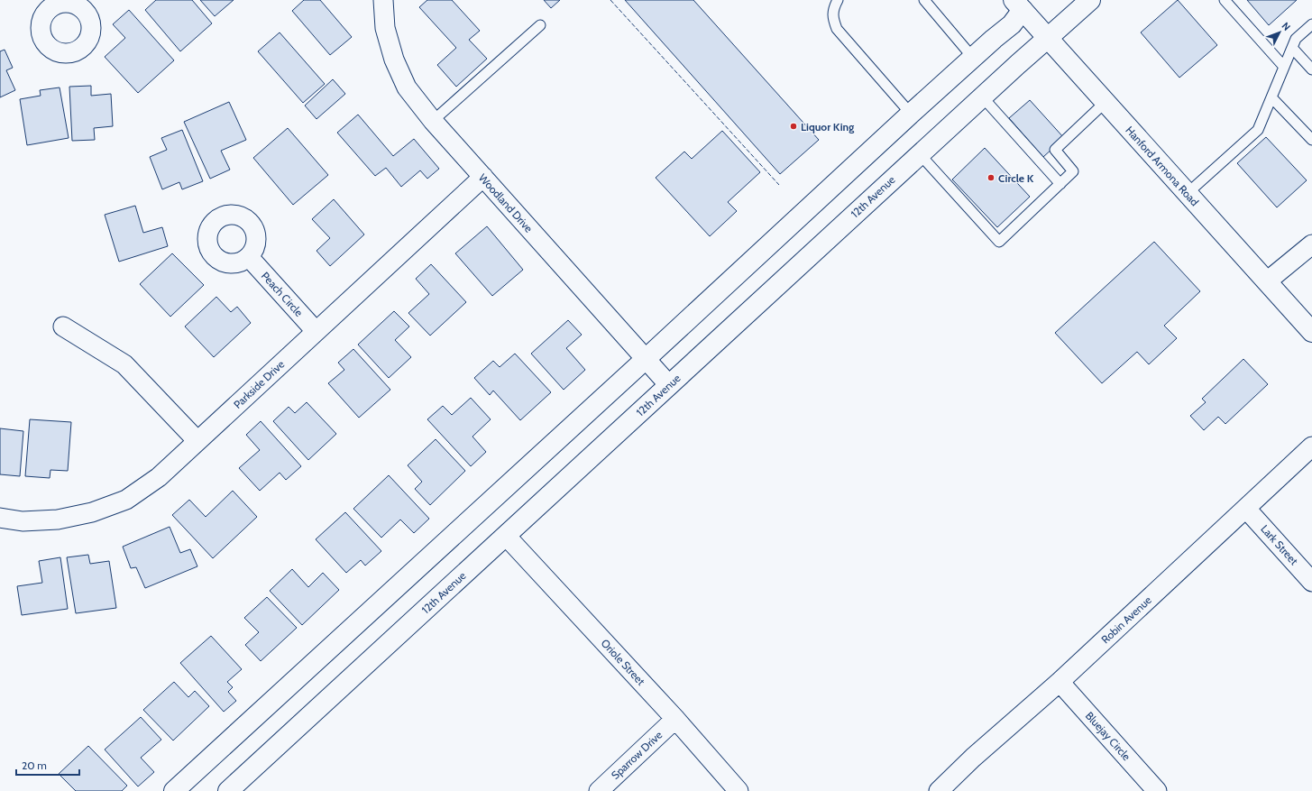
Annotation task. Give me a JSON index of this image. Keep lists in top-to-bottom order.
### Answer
{
  "streets": {
    "street": [
      "Hanford Armona Road",
      "12th Avenue",
      "Woodland Drive",
      "Peach Circle",
      "Parkside Drive",
      "Lark Street",
      "Robin Avenue",
      "Oriole Street",
      "Bluejay Circle",
      "Sparrow Drive"
    ]
  },
  "crossings": [
    ["Hanford Armona Road", "12th Avenue"],
    ["12th Avenue", "Woodland Drive"],
    ["12th Avenue", "Oriole Street"],
    ["Woodland Drive", "Parkside Drive"],
    ["Peach Circle", "Parkside Drive"],
    ["Lark Street", "Robin Avenue"],
    ["Robin Avenue", "Bluejay Circle"],
    ["Oriole Street", "Sparrow Drive"]
  ],
  "places": ["Liquor King", "Circle K"],
  "scale_bar": "20 m",
  "north": "top right"
}
